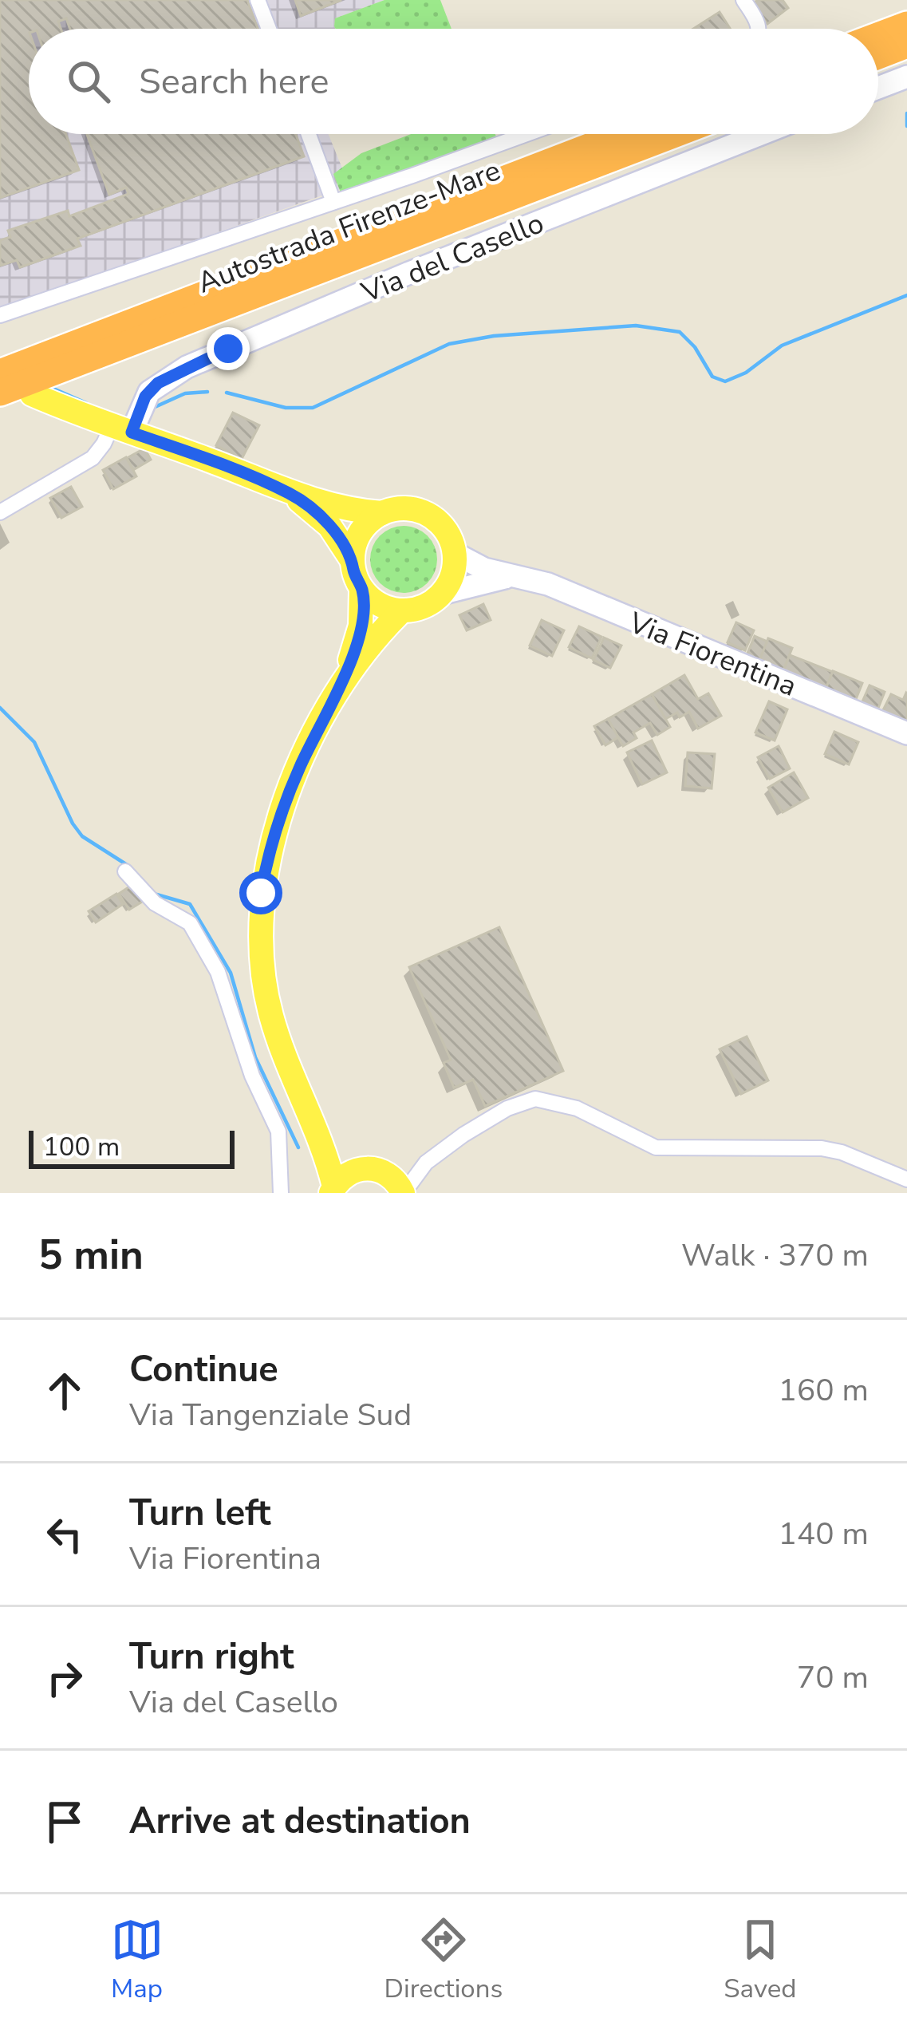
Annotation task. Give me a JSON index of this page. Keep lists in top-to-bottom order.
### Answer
{
  "streets": {
    "highway": ["Autostrada Firenze-Mare"],
    "street": ["Via del Casello", "Via Fiorentina"]
  },
  "scale_bar": "100 m",
  "page": {
    "search": "Search here",
    "scale": "100 m",
    "heading": ["5 min", "Walk · 370 m"],
    "list": [
      ["Continue", "Via Tangenziale Sud", "160 m"],
      ["Turn left", "Via Fiorentina", "140 m"],
      ["Turn right", "Via del Casello", "70 m"],
      "Arrive at destination"
    ],
    "nav": ["Map", "Directions", "Saved"]
  }
}
